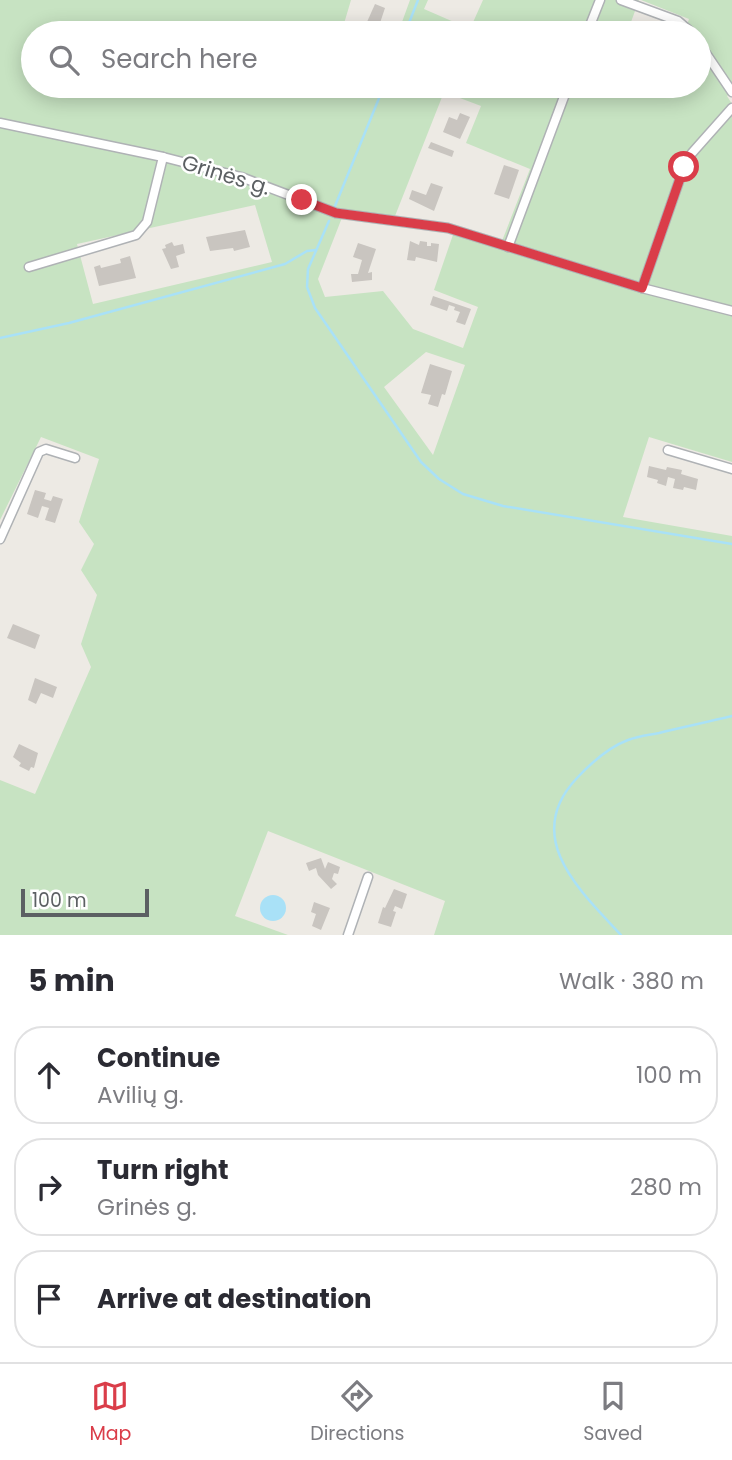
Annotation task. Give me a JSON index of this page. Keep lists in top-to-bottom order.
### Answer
{
  "streets": {
    "street": ["Grinės g."]
  },
  "scale_bar": "100 m",
  "page": {
    "search": "Search here",
    "scale": "100 m",
    "heading": ["5 min", "Walk · 380 m"],
    "list": [
      ["Continue", "Avilių g.", "100 m"],
      ["Turn right", "Grinės g.", "280 m"],
      "Arrive at destination"
    ],
    "nav": ["Map", "Directions", "Saved"]
  }
}
